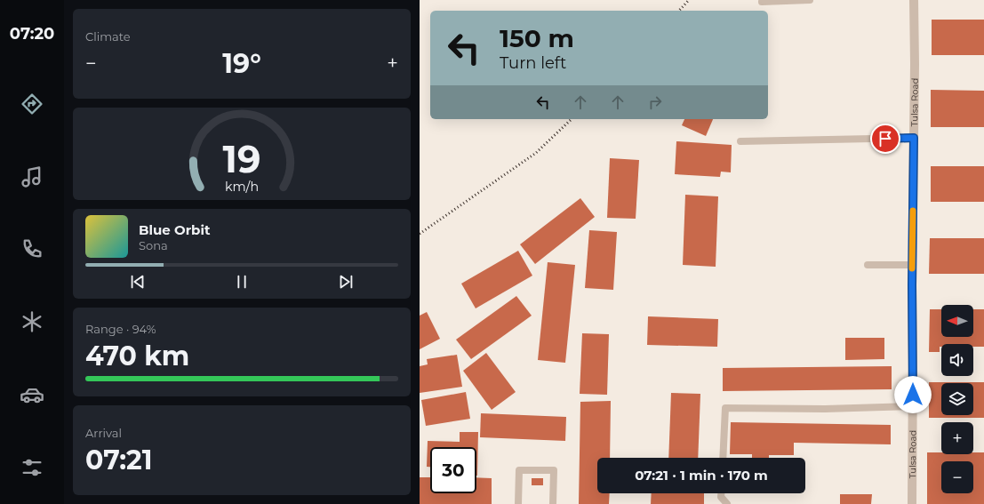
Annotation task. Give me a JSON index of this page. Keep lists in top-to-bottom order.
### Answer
{
  "streets": {
    "street": ["Tulsa Road"]
  },
  "north": "left",
  "page": {
    "tabs": "07:20",
    "tile": [
      "Climate",
      ["Range · 94%", "470 km"],
      ["Arrival", "07:21"]
    ],
    "turn": ["150 m", "Turn left"],
    "heat": ["−", "19°", "+"],
    "song": ["Blue Orbit", "Sona"],
    "map_buttons": ["+", "−"],
    "limit": "30",
    "trip": "07:21 · 1 min · 170 m",
    "gauge": ["19", "km/h"]
  }
}
